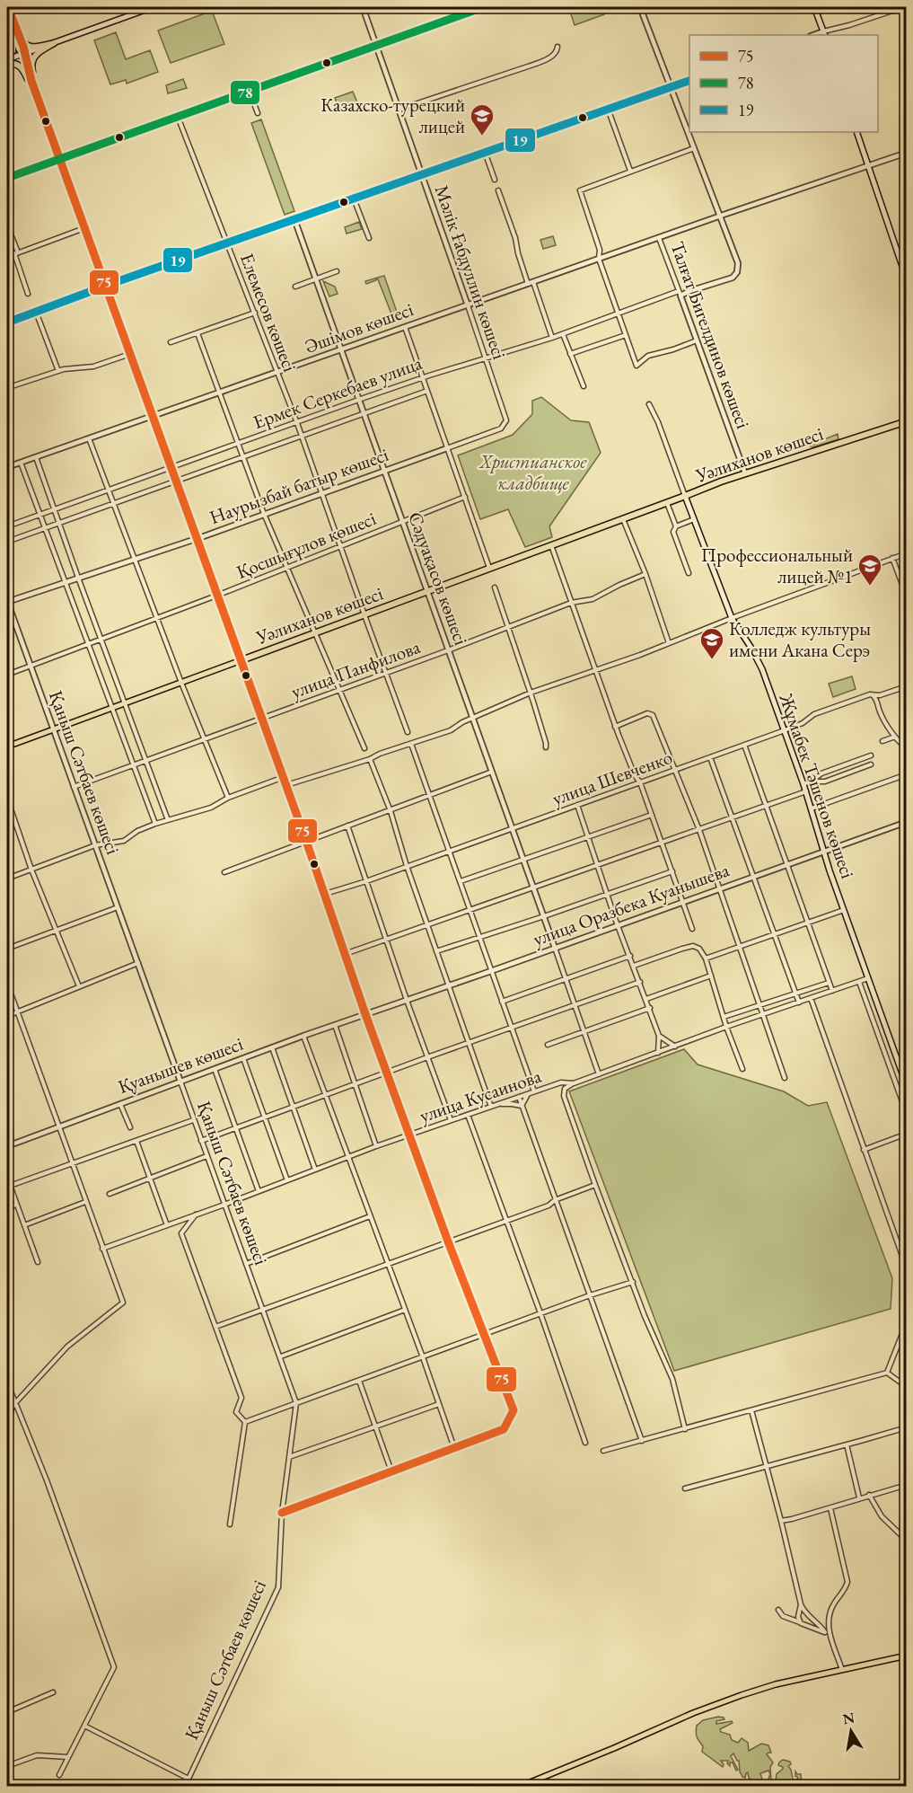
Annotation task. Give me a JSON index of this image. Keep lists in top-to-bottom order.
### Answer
{
  "streets": {
    "highway": ["Уәлиханов көшесі"],
    "main road": ["Жұмабек Тәшенов көшесі"],
    "street": [
      "Мәлік Ғабдуллин көшесі",
      "Елемесов көшесі",
      "Әшімов көшесі",
      "Талғат Бигелдинов көшесі",
      "Ермек Серкебаев улица",
      "Наурызбай батыр көшесі",
      "Қосшығұлов көшесі",
      "Сәдуақасов көшесі",
      "улица Панфилова",
      "Қаныш Сәтбаев көшесі",
      "улица Шевченко",
      "улица Оразбека Куанышева",
      "Қуанышев көшесі",
      "улица Кусаинова"
    ]
  },
  "crossings": [
    ["Мәлік Ғабдуллин көшесі", "Әшімов көшесі"],
    ["Мәлік Ғабдуллин көшесі", "Ермек Серкебаев улица"],
    ["Мәлік Ғабдуллин көшесі", "Наурызбай батыр көшесі"],
    ["Елемесов көшесі", "Әшімов көшесі"],
    ["Елемесов көшесі", "Ермек Серкебаев улица"],
    ["Елемесов көшесі", "Уәлиханов көшесі"],
    ["Елемесов көшесі", "Наурызбай батыр көшесі"],
    ["Елемесов көшесі", "Қосшығұлов көшесі"],
    ["Елемесов көшесі", "улица Панфилова"],
    ["Әшімов көшесі", "Талғат Бигелдинов көшесі"],
    ["Әшімов көшесі", "Ермек Серкебаев улица"],
    ["Әшімов көшесі", "Сәдуақасов көшесі"],
    ["Талғат Бигелдинов көшесі", "Ермек Серкебаев улица"],
    ["Талғат Бигелдинов көшесі", "Уәлиханов көшесі"],
    ["Ермек Серкебаев улица", "Сәдуақасов көшесі"],
    ["Уәлиханов көшесі", "Сәдуақасов көшесі"],
    ["Уәлиханов көшесі", "Қаныш Сәтбаев көшесі"],
    ["Уәлиханов көшесі", "Жұмабек Тәшенов көшесі"],
    ["Наурызбай батыр көшесі", "Сәдуақасов көшесі"],
    ["Наурызбай батыр көшесі", "Қаныш Сәтбаев көшесі"],
    ["Қосшығұлов көшесі", "Сәдуақасов көшесі"],
    ["Қосшығұлов көшесі", "Қаныш Сәтбаев көшесі"],
    ["Сәдуақасов көшесі", "улица Панфилова"],
    ["Сәдуақасов көшесі", "улица Шевченко"],
    ["Сәдуақасов көшесі", "улица Оразбека Куанышева"],
    ["улица Панфилова", "Қаныш Сәтбаев көшесі"],
    ["Қаныш Сәтбаев көшесі", "Қуанышев көшесі"],
    ["Қаныш Сәтбаев көшесі", "улица Кусаинова"],
    ["улица Шевченко", "Жұмабек Тәшенов көшесі"],
    ["Жұмабек Тәшенов көшесі", "улица Оразбека Куанышева"],
    ["Жұмабек Тәшенов көшесі", "улица Кусаинова"],
    ["улица Оразбека Куанышева", "Қуанышев көшесі"]
  ],
  "parks": ["Христианское кладбище"],
  "places": {
    "school or university": ["Казахско-турецкий лицей", "Профессиональный лицей №1", "Колледж культуры имени Акана Серэ"]
  },
  "lines": ["transit line 75", "transit line 78", "transit line 19"],
  "legend": ["75", "78", "19"],
  "north": "top"
}
